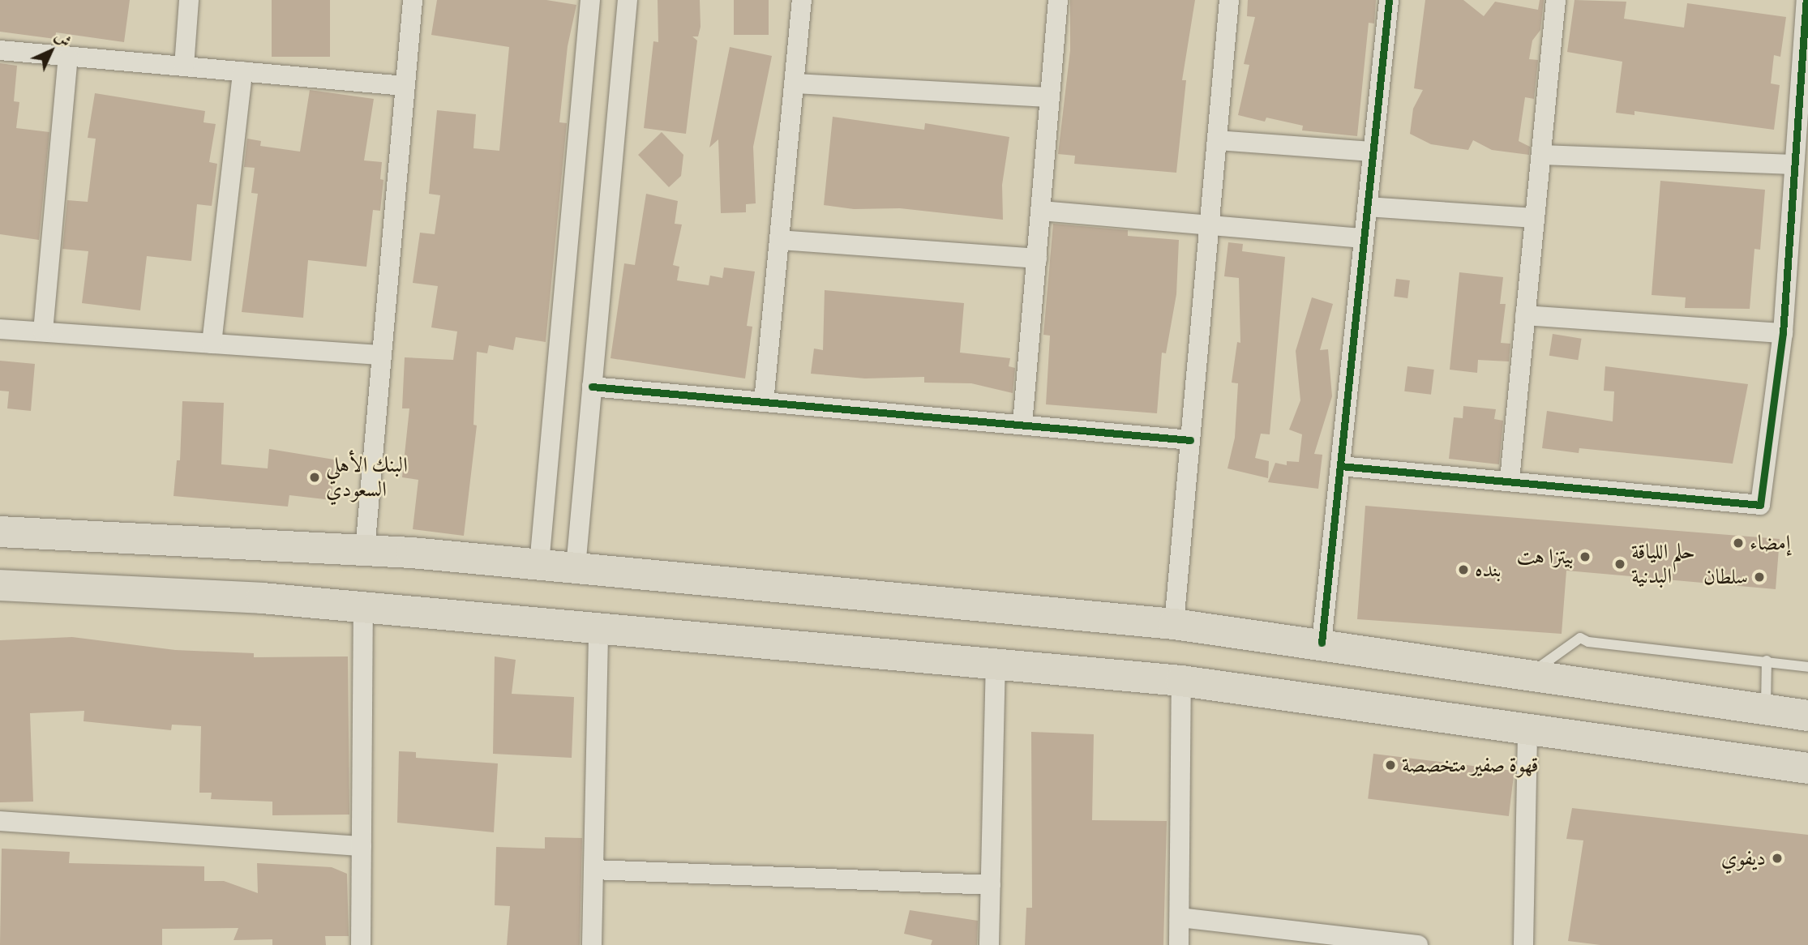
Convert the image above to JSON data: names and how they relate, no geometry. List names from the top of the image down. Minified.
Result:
{"places":["البنك الأهلي السعودي","إمضاء","بيتزا هت","حلم اللياقة البدنية","بنده","سلطان","قهوة صفير متخصصة","ديفوي"],"north":"top right"}
